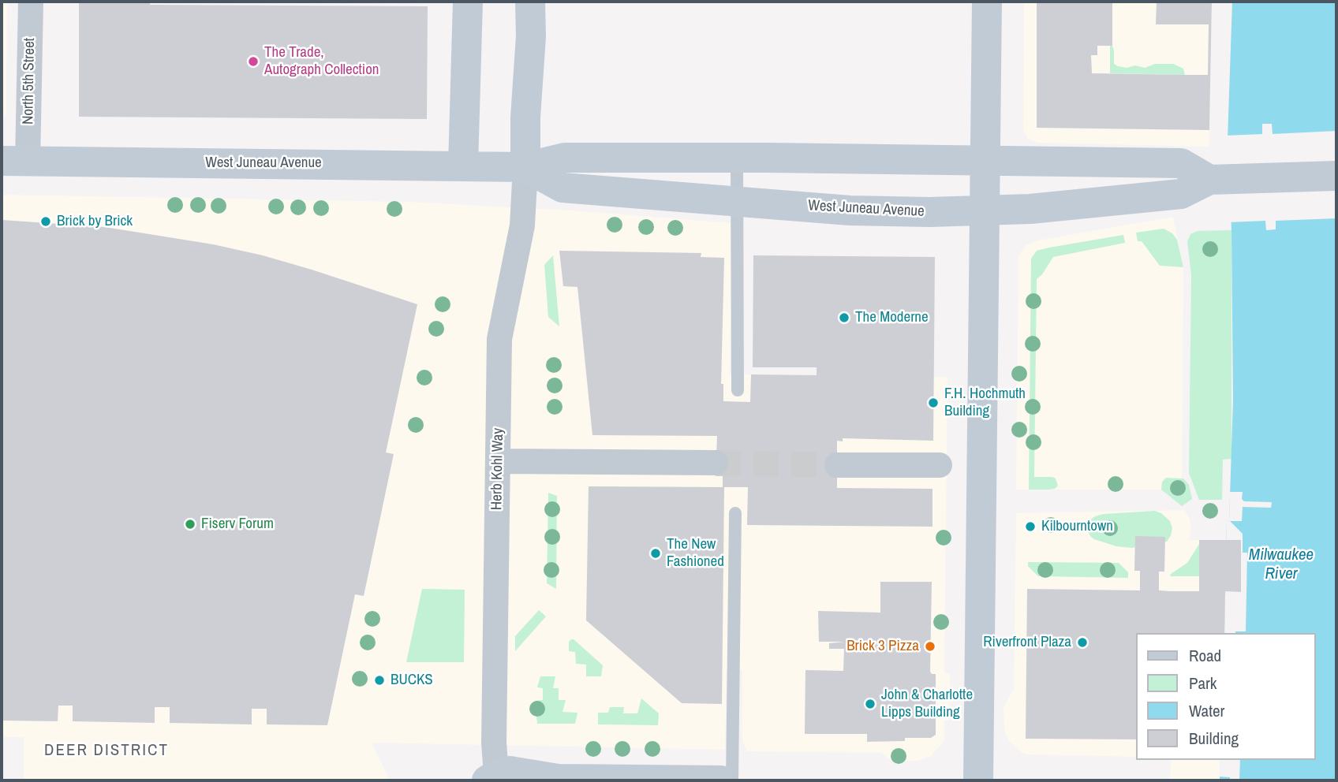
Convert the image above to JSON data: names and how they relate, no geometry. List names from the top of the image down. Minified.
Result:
{"streets":{"street":["North 5th Street","West Juneau Avenue","Herb Kohl Way"]},"crossings":[["North 5th Street","West Juneau Avenue"],["West Juneau Avenue","Herb Kohl Way"]],"districts":["DEER DISTRICT"],"water":["Milwaukee River"],"places":["The Trade, Autograph Collection","Brick by Brick","The Moderne","F.H. Hochmuth Building","Fiserv Forum","Kilbourntown","The New Fashioned","Riverfront Plaza","Brick 3 Pizza","BUCKS","John & Charlotte Lipps Building"],"legend":["Road","Park","Water","Building"]}
